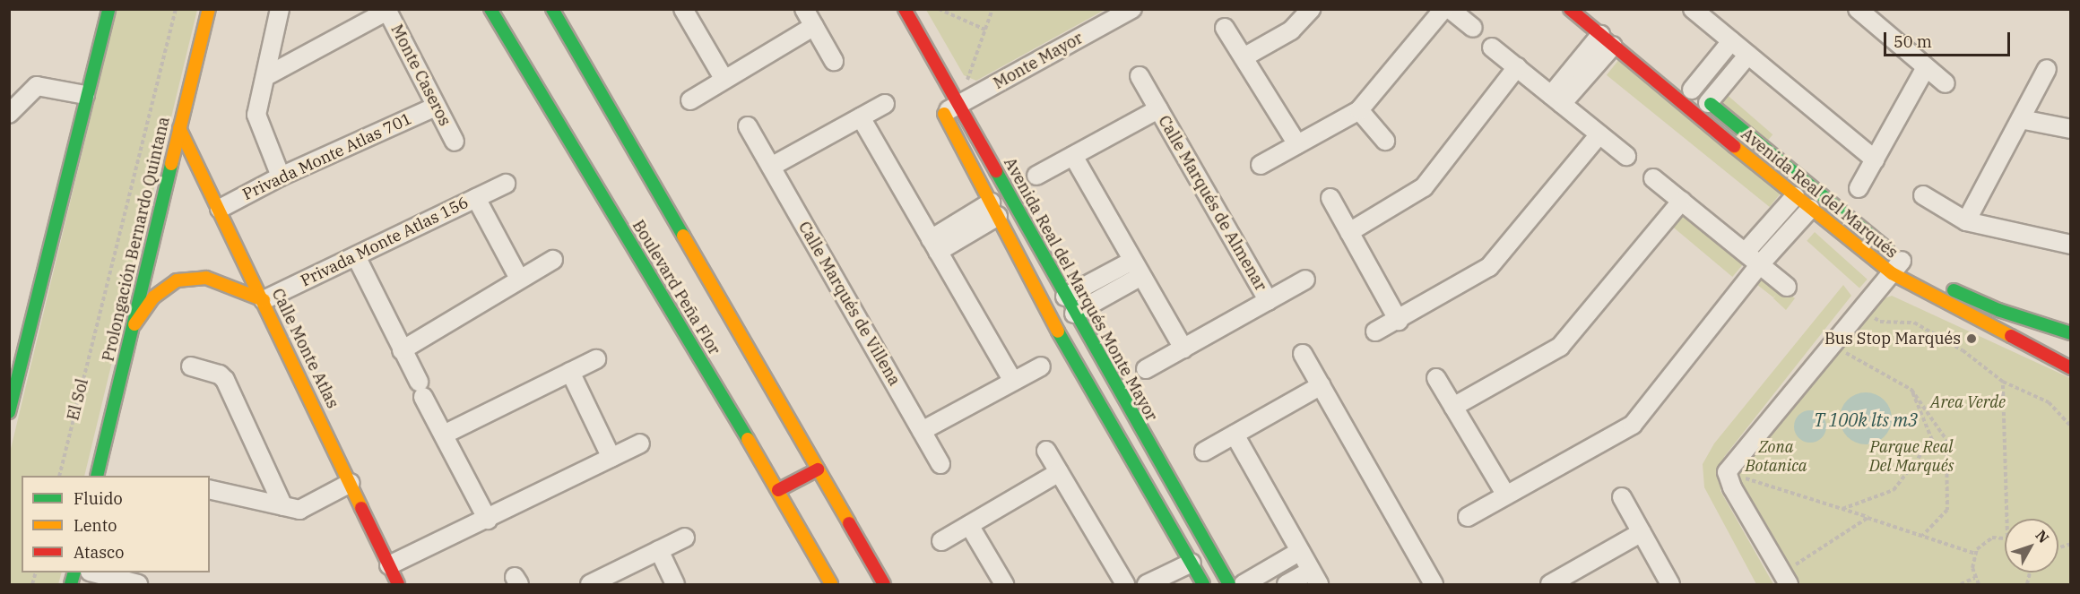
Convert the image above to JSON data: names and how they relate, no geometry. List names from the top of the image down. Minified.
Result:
{"streets":{"street":["Monte Mayor","Monte Caseros","Privada Monte Atlas 701","Avenida Real del Marqués","Calle Marqués de Almenar","Prolongación Bernardo Quintana","Privada Monte Atlas 156","Boulevard Peña Flor","Avenida Real del Marqués Monte Mayor","Calle Marqués de Villena","Calle Monte Atlas"],"path":["El Sol"]},"crossings":[["Monte Mayor","Avenida Real del Marqués Monte Mayor"],["Monte Caseros","Privada Monte Atlas 701"],["Privada Monte Atlas 701","Calle Monte Atlas"],["Prolongación Bernardo Quintana","Calle Monte Atlas"],["Privada Monte Atlas 156","Calle Monte Atlas"]],"water":["T 100k lts m3"],"parks":["Area Verde","Zona Botanica","Parque Real Del Marqués"],"places":["Bus Stop Marqués"],"legend":["Fluido","Lento","Atasco"],"scale_bar":"50 m","north":"top right"}
